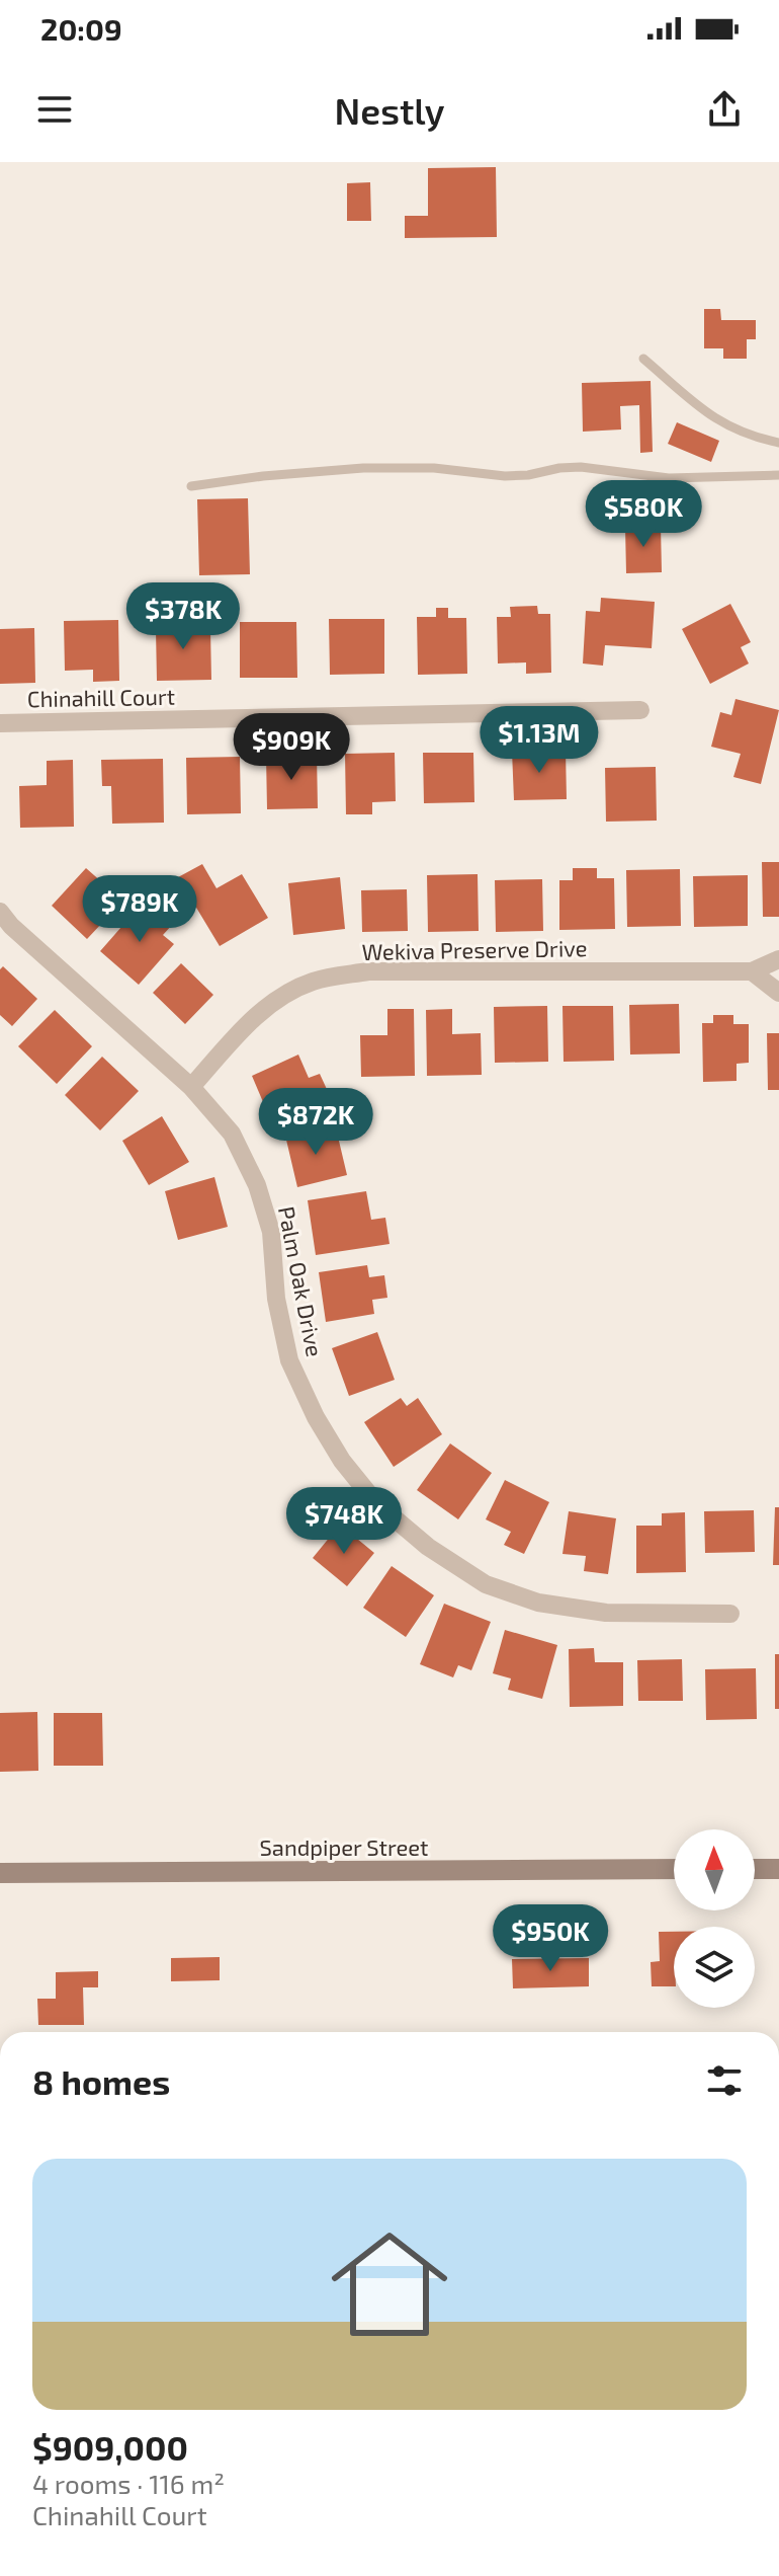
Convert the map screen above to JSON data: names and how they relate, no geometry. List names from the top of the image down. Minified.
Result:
{"streets":{"street":["Chinahill Court","Wekiva Preserve Drive","Palm Oak Drive","Sandpiper Street"]},"crossings":[["Wekiva Preserve Drive","Palm Oak Drive"]],"north":"top","page":{"status":"20:09","header":"Nestly","price":["$580K","$378K","$1.13M","$909K","$789K","$872K","$748K","$950K"],"heading":"8 homes","list":[{"name":"$909,000","note":"4 rooms · 116 m² · Chinahill Court"}]}}
